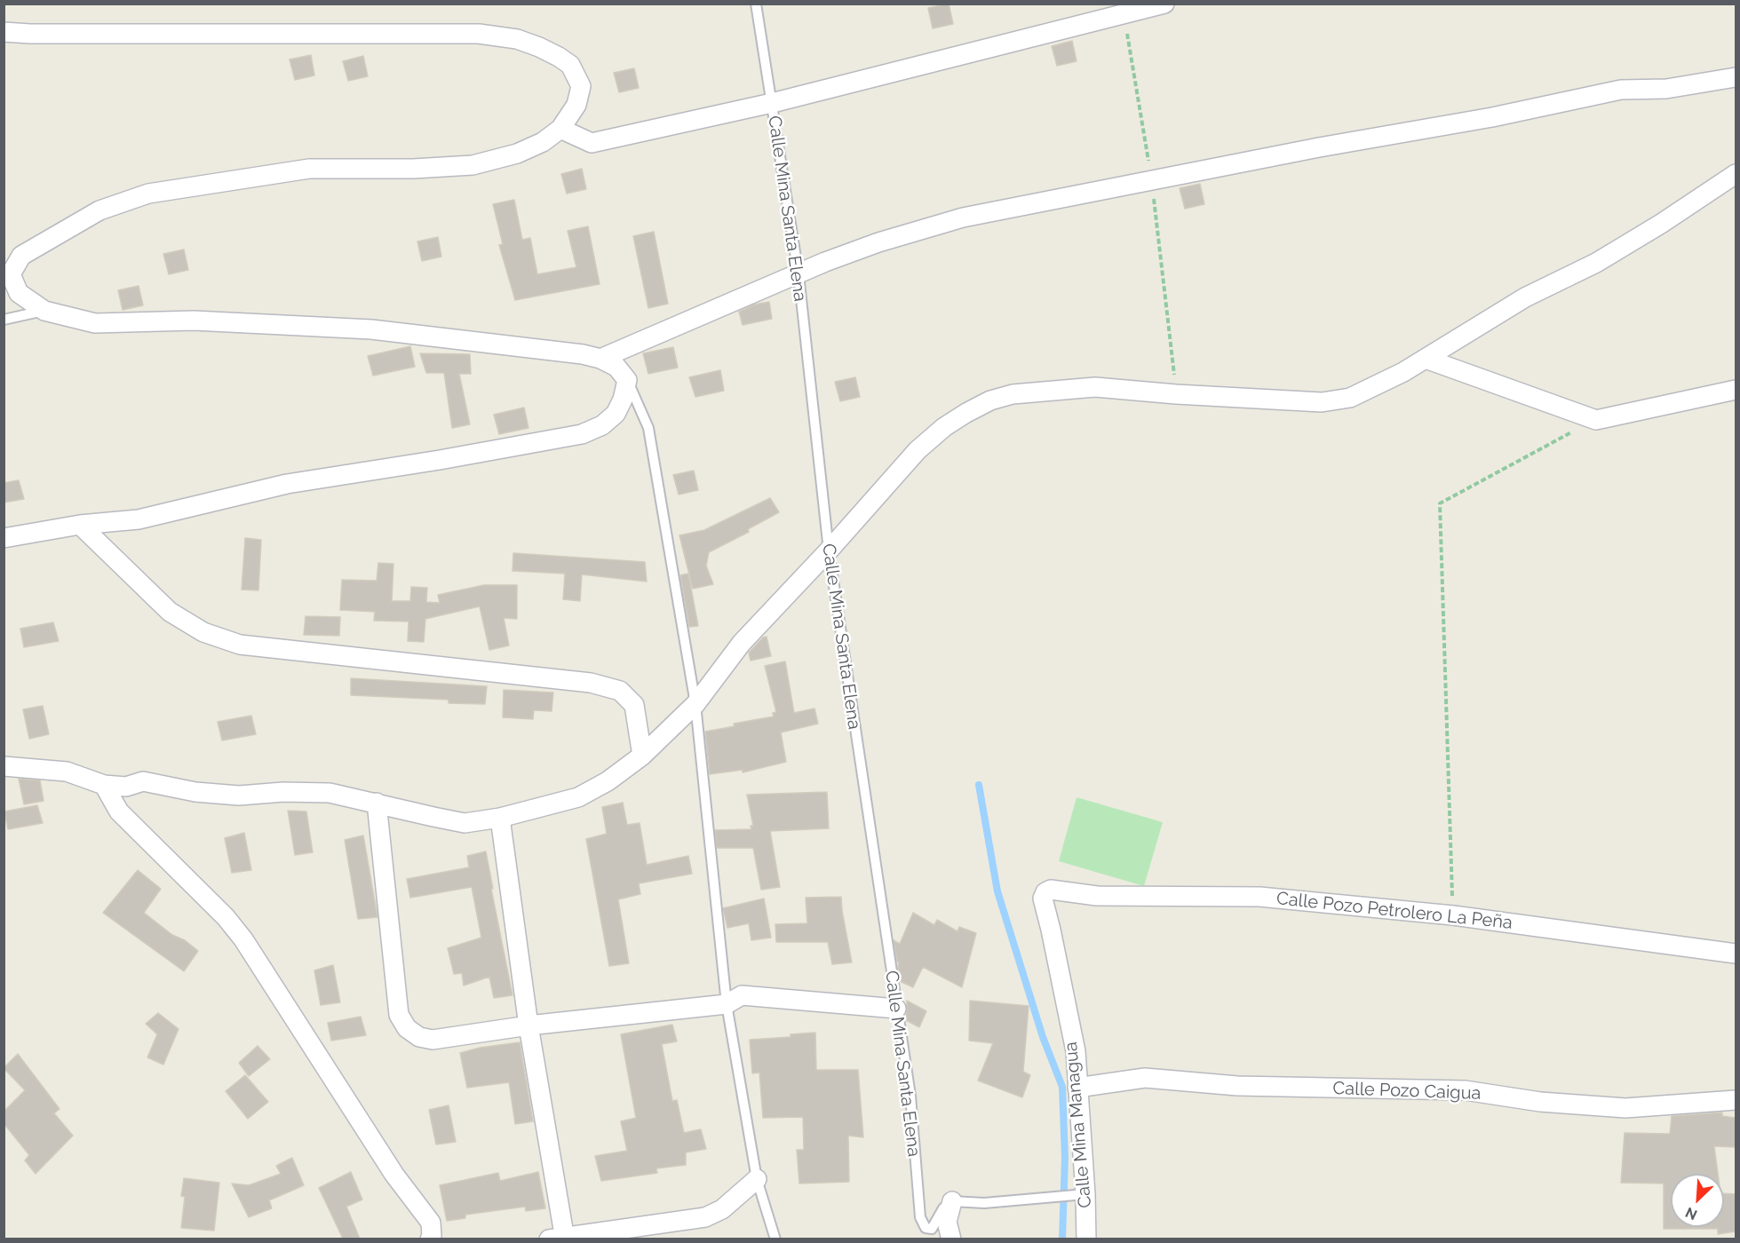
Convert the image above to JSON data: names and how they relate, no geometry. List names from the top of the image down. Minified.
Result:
{"streets":{"street":["Calle Pozo Petrolero La Peña","Calle Pozo Caigua","Calle Mina Managua"],"lane":["Calle Mina Santa Elena"]},"crossings":[["Calle Pozo Petrolero La Peña","Calle Mina Managua"],["Calle Pozo Caigua","Calle Mina Managua"]],"north":"bottom left"}
